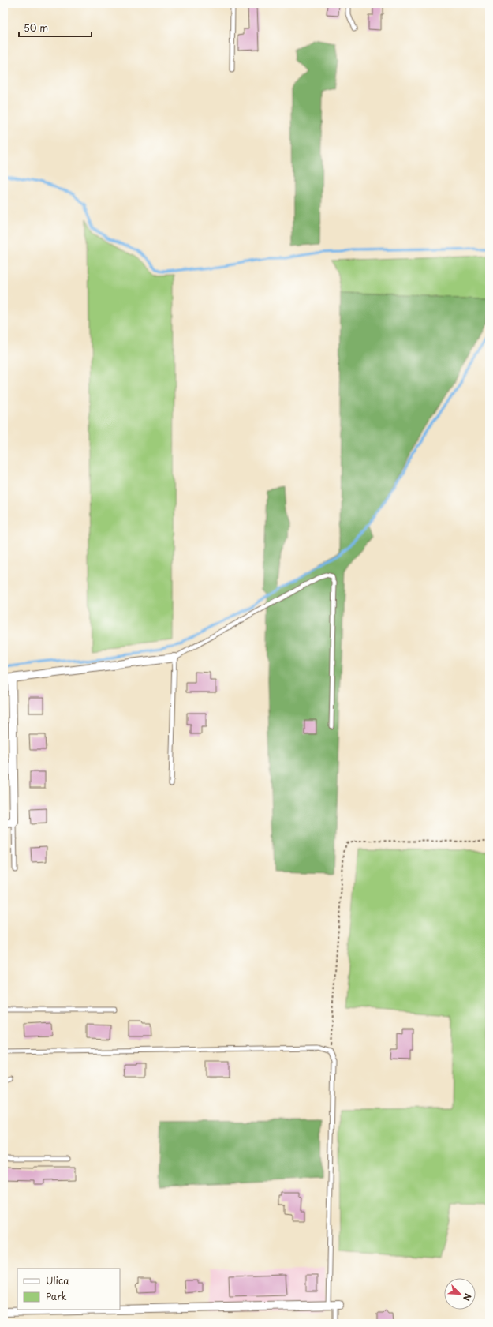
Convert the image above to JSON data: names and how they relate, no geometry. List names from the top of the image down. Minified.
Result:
{"legend":["Ulica","Park"],"scale_bar":"50 m","north":"bottom right"}
